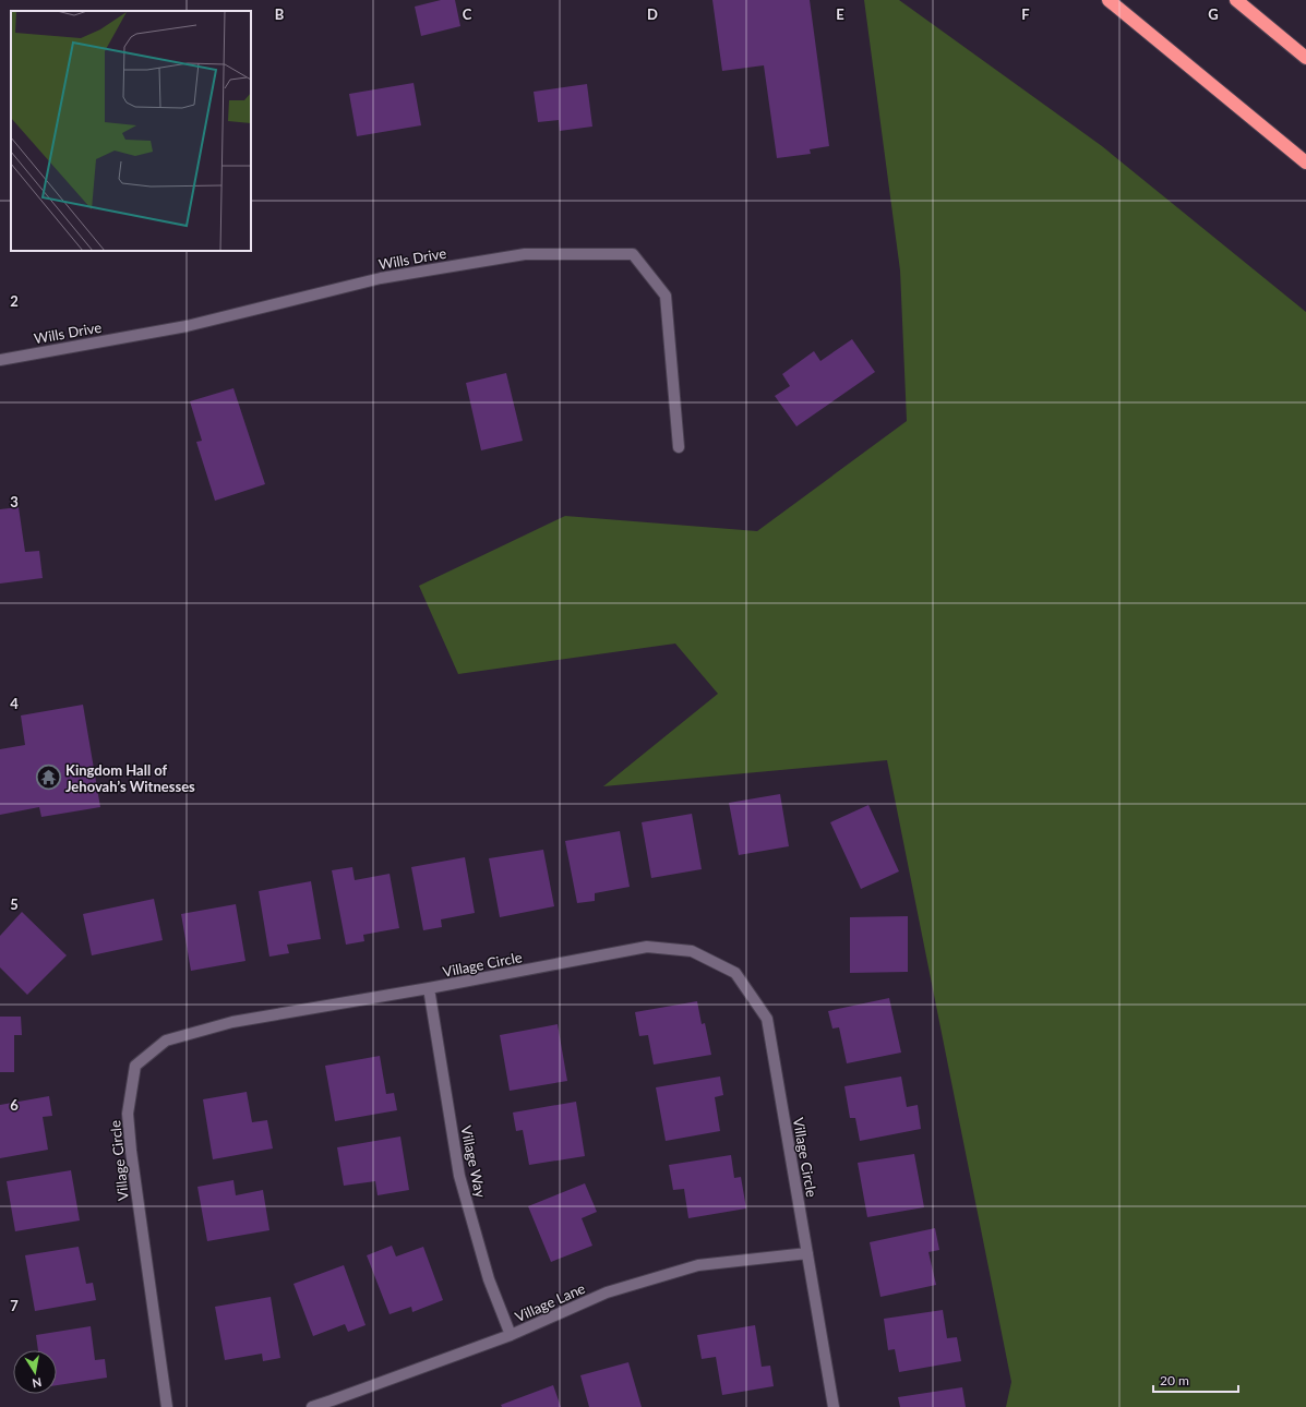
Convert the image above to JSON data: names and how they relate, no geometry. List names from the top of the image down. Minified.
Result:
{"streets":{"street":["Wills Drive","Village Circle","Village Way","Village Lane"]},"crossings":[["Village Circle","Village Way"],["Village Circle","Village Lane"],["Village Way","Village Lane"]],"places":{"temple":["Kingdom Hall of Jehovah’s Witnesses"]},"scale_bar":"20 m","north":"bottom","grid":{"columns":["B","C","D","E","F","G"],"rows":["2","3","4","5","6","7"]}}
